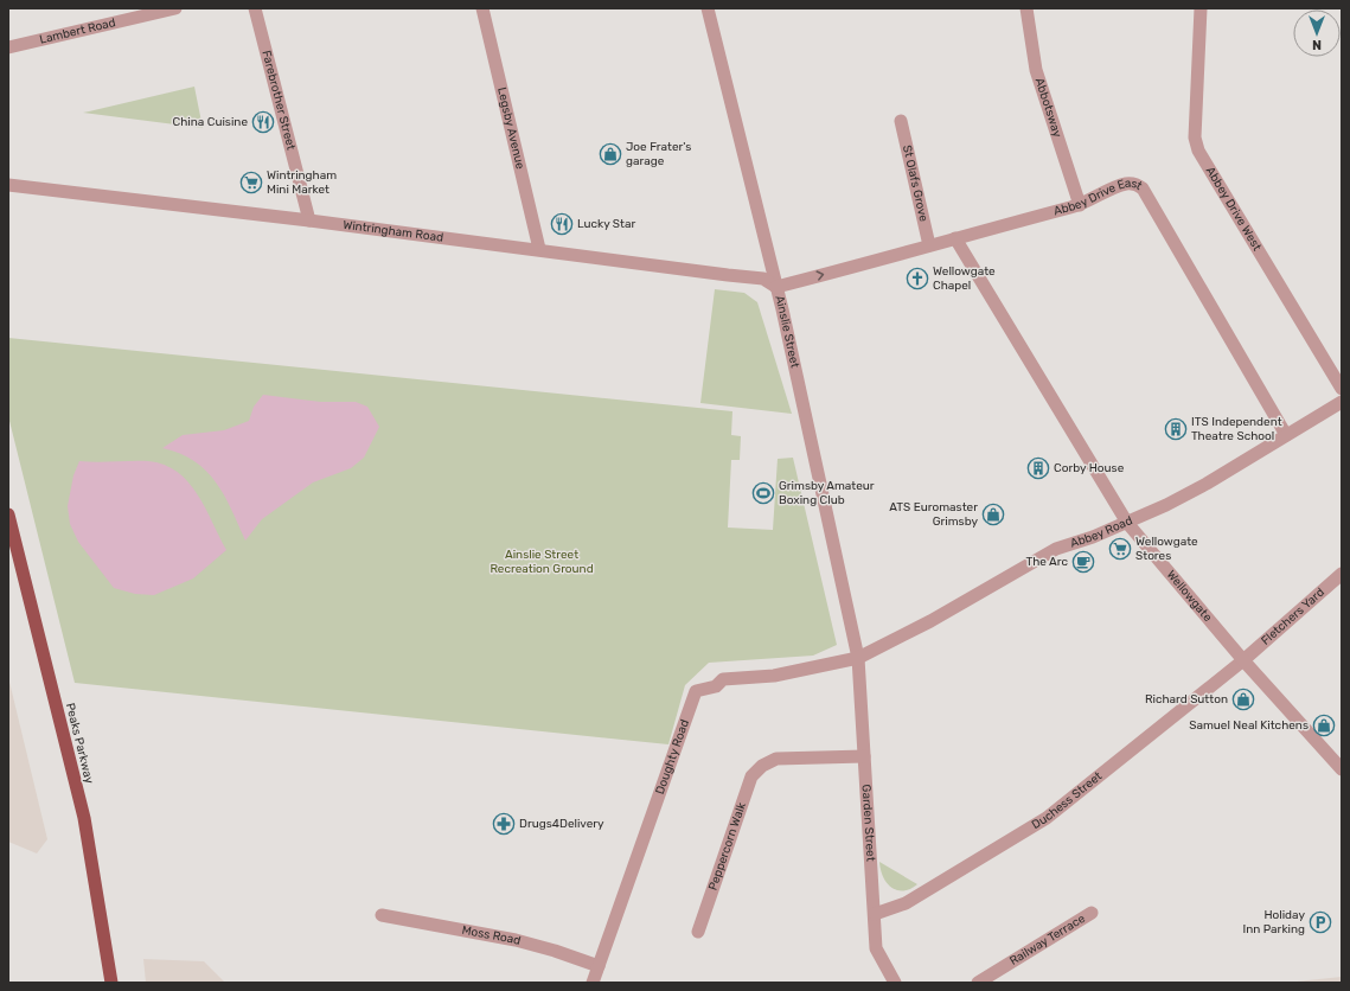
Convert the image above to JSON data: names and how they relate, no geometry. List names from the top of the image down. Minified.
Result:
{"streets":{"highway":["Peaks Parkway"],"street":["Lambert Road","Farebrother Street","Abbotsway","Legsby Avenue","St Olafs Grove","Abbey Drive East","Abbey Drive West","Wintringham Road","Ainslie Street","Abbey Road","Wellowgate","Fletchers Yard","Doughty Road","Duchess Street","Garden Street","Peppercorn Walk","Moss Road","Railway Terrace"]},"crossings":[["Farebrother Street","Wintringham Road"],["Abbotsway","Abbey Drive East"],["Legsby Avenue","Wintringham Road"],["St Olafs Grove","Abbey Drive East"],["Abbey Drive East","Wintringham Road"],["Abbey Drive East","Ainslie Street"],["Abbey Drive East","Abbey Road"],["Abbey Drive East","Wellowgate"],["Wintringham Road","Ainslie Street"],["Ainslie Street","Abbey Road"],["Ainslie Street","Doughty Road"],["Ainslie Street","Garden Street"],["Abbey Road","Wellowgate"],["Abbey Road","Doughty Road"],["Abbey Road","Garden Street"],["Wellowgate","Fletchers Yard"],["Wellowgate","Duchess Street"],["Fletchers Yard","Duchess Street"],["Doughty Road","Garden Street"],["Doughty Road","Moss Road"],["Duchess Street","Garden Street"],["Garden Street","Peppercorn Walk"]],"parks":["Ainslie Street Recreation Ground"],"places":{"restaurant":["China Cuisine","Lucky Star"],"shop":["Joe Frater's garage","ATS Euromaster Grimsby","Richard Sutton","Samuel Neal Kitchens"],"supermarket":["Wintringham Mini Market","Wellowgate Stores"],"church":["Wellowgate Chapel"],"building":["ITS Independent Theatre School","Corby House"],"sports":["Grimsby Amateur Boxing Club"],"cafe":["The Arc"],"pharmacy":["Drugs4Delivery"],"parking":["Holiday Inn Parking"]},"north":"bottom"}
